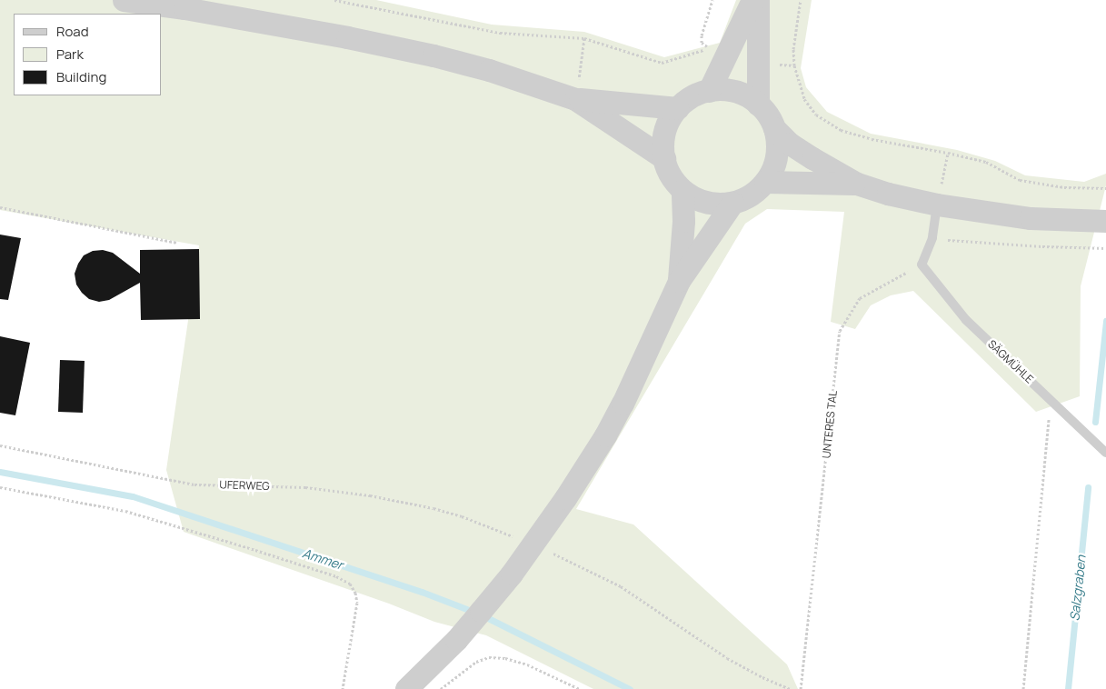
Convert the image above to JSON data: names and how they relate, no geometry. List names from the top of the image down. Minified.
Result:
{"streets":{"lane":["SÄGMÜHLE"],"path":["UNTERES TAL","UFERWEG"]},"crossings":[["SÄGMÜHLE","UNTERES TAL"]],"water":["Ammer","Salzgraben"],"legend":["Road","Park","Building"]}
